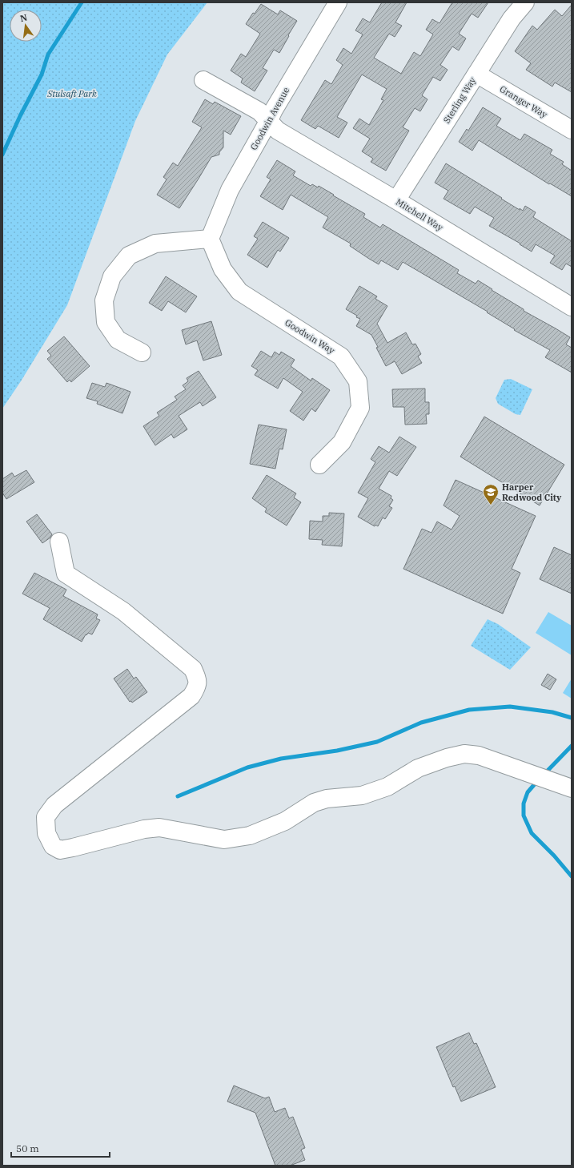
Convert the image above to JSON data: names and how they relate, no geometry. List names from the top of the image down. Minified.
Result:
{"streets":{"street":["Sterling Way","Granger Way","Goodwin Avenue","Mitchell Way","Goodwin Way"]},"crossings":[["Sterling Way","Granger Way"],["Sterling Way","Mitchell Way"],["Goodwin Avenue","Mitchell Way"],["Goodwin Avenue","Goodwin Way"]],"parks":["Stulsaft Park"],"places":{"school or university":["Harper Redwood City"]},"scale_bar":"50 m","north":"top"}
